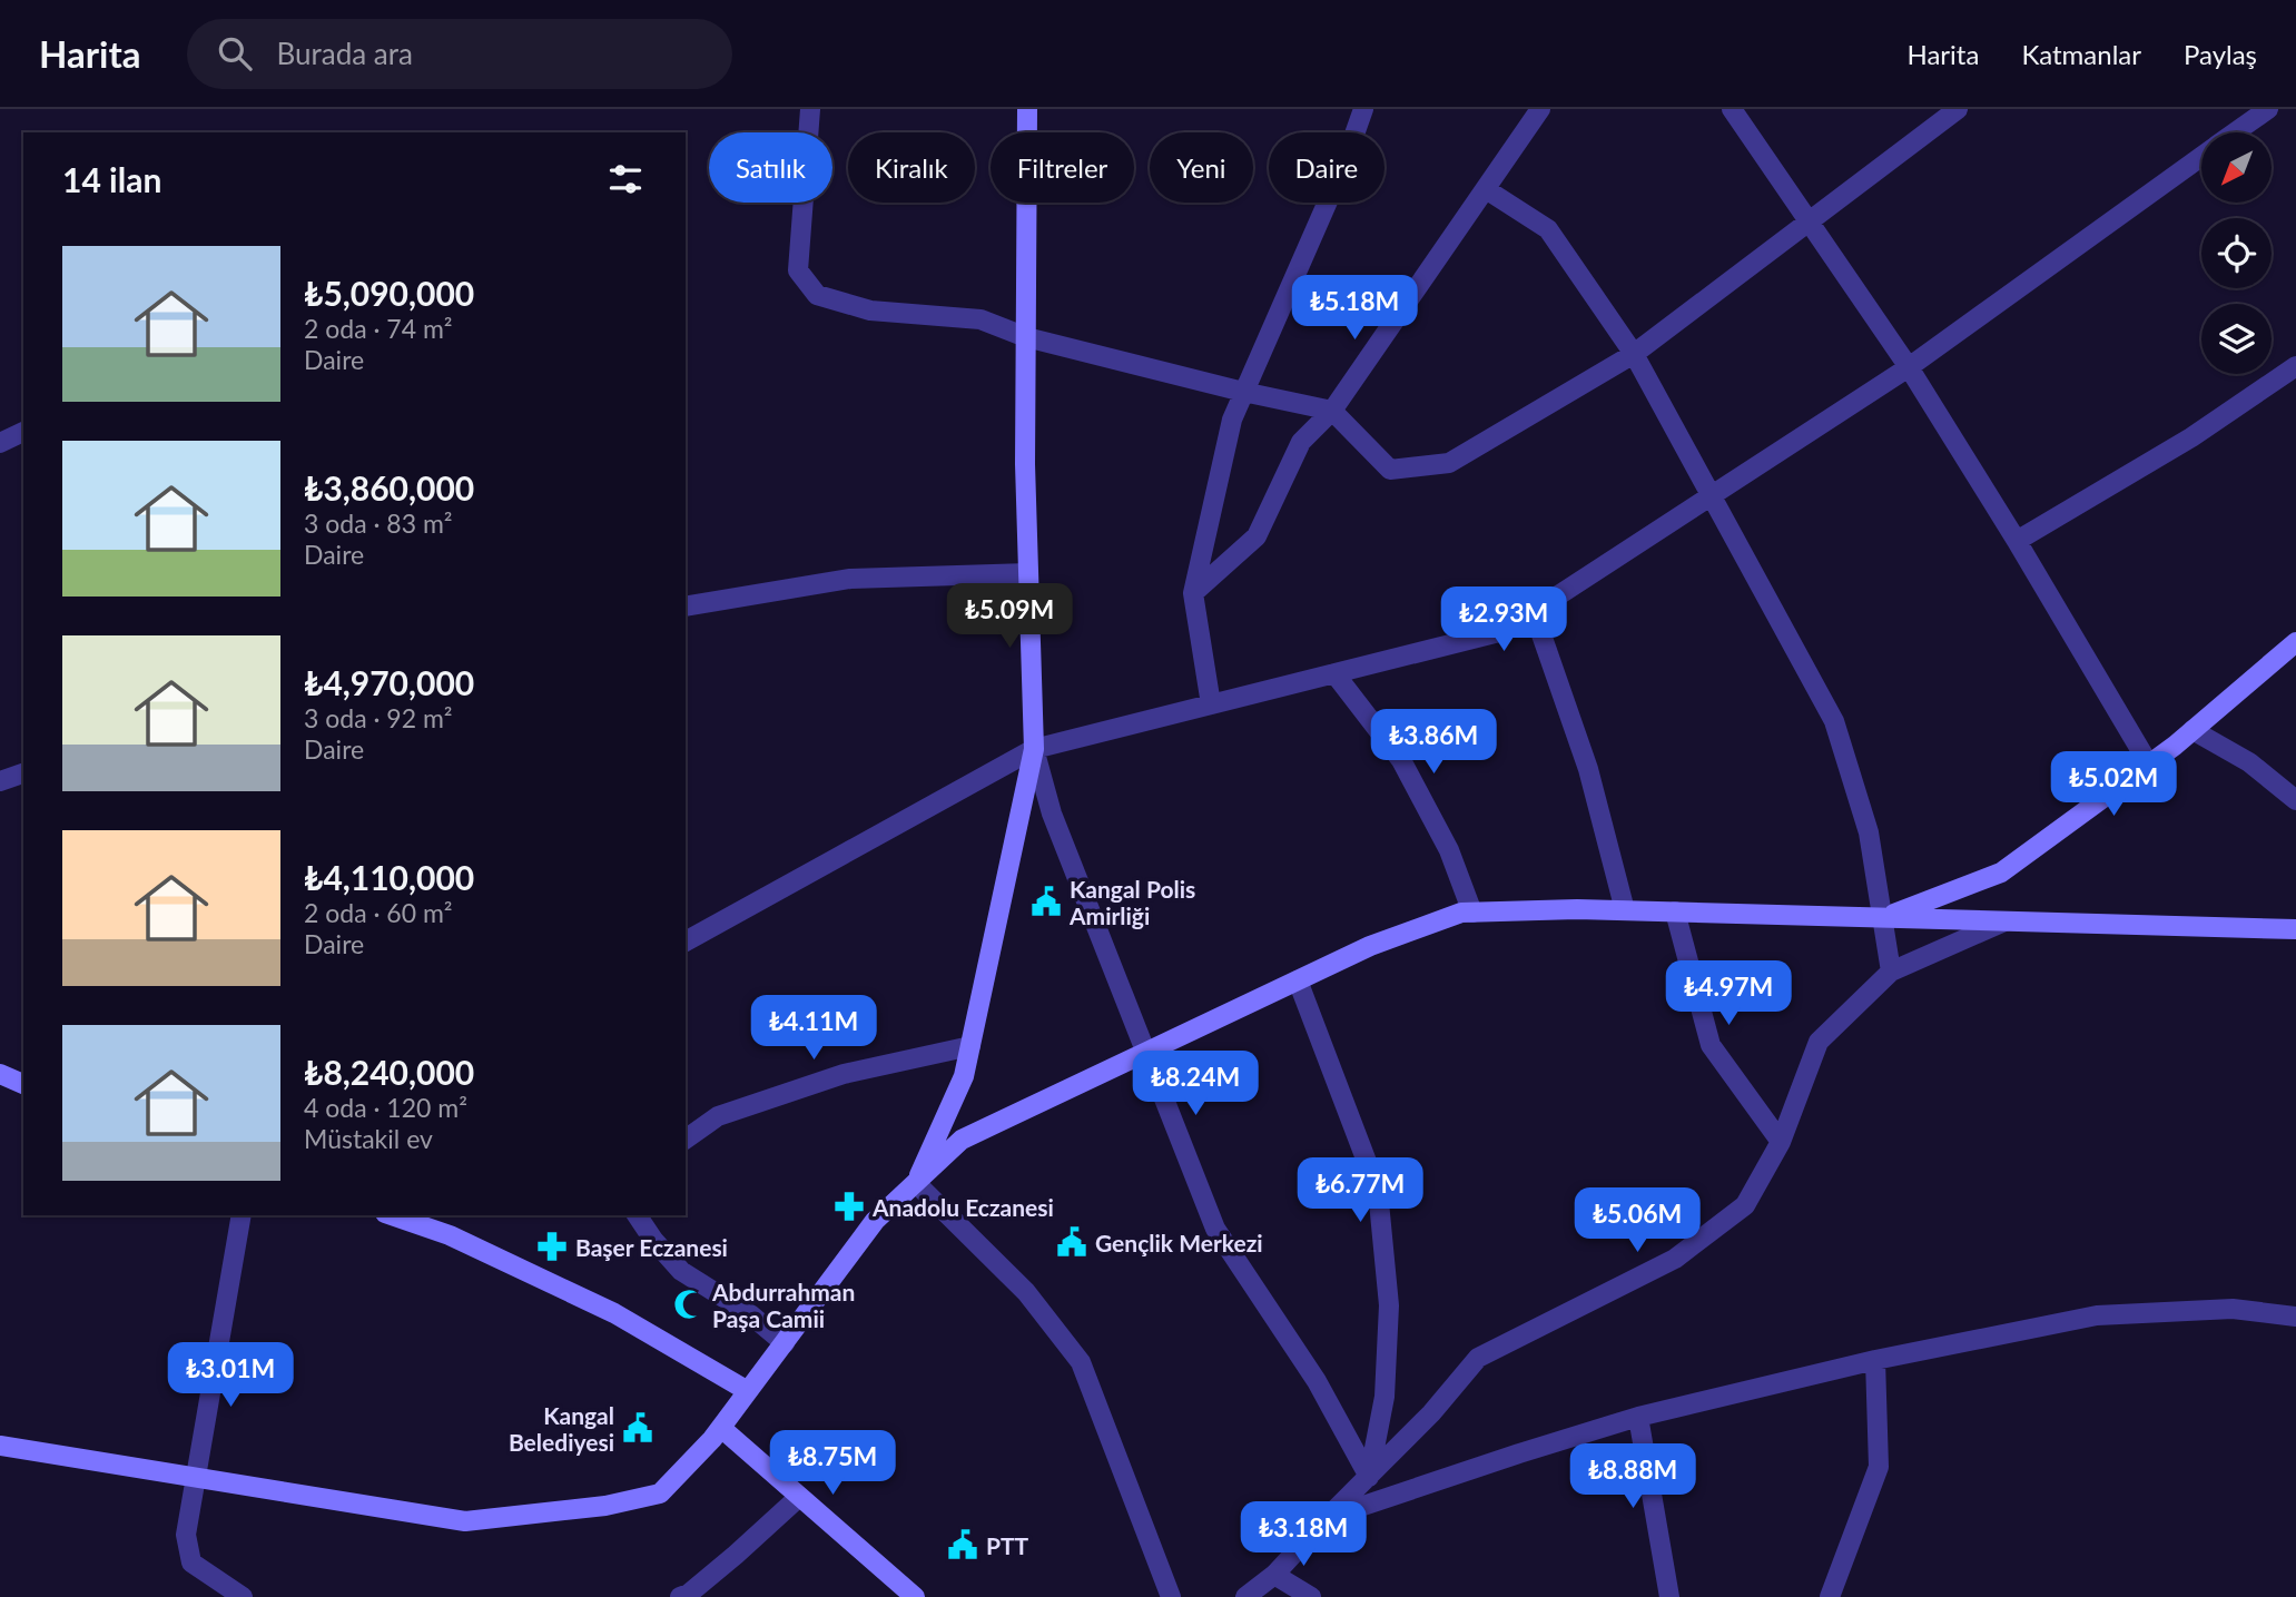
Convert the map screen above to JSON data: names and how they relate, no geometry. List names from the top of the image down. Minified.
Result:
{"places":{"public building":["Kangal Polis Amirliği","Gençlik Merkezi","Kangal Belediyesi","PTT"],"pharmacy":["Anadolu Eczanesi","Başer Eczanesi"],"mosque":["Abdurrahman Paşa Camii"]},"north":"bottom left","page":{"header":"Harita","search":"Burada ara","nav":["Harita","Katmanlar","Paylaş"],"chip":["Satılık","Kiralık","Filtreler","Yeni","Daire"],"heading":"14 ilan","list":[{"name":"₺5,090,000","note":"2 oda · 74 m² · Daire"},{"name":"₺3,860,000","note":"3 oda · 83 m² · Daire"},{"name":"₺4,970,000","note":"3 oda · 92 m² · Daire"},{"name":"₺4,110,000","note":"2 oda · 60 m² · Daire"},{"name":"₺8,240,000","note":"4 oda · 120 m² · Müstakil ev"}],"price":["₺5.18M","₺5.09M","₺2.93M","₺3.86M","₺5.02M","₺4.97M","₺4.11M","₺8.24M","₺6.77M","₺5.06M","₺3.01M","₺8.75M","₺8.88M","₺3.18M"]}}
